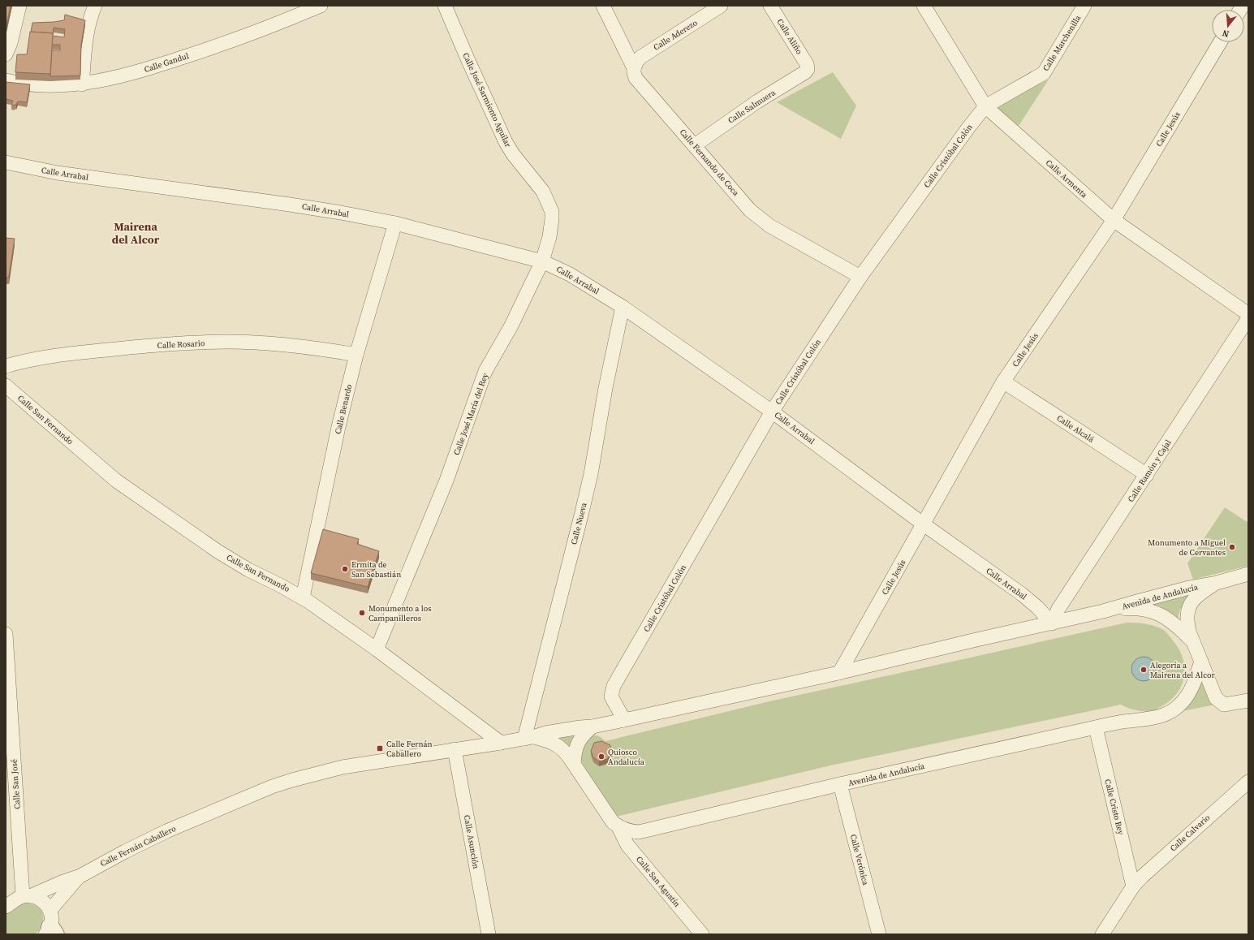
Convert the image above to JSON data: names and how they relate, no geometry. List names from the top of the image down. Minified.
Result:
{"streets":{"street":["Calle Aderezo","Calle Aliño","Calle Marchenilla","Calle Gandul","Calle José Sarmiento Aguilar","Calle Salmuera","Calle Jesús","Calle Cristóbal Colón","Calle Fernando de Coca","Calle Arrabal","Calle Armenta","Calle Rosario","Calle Benardo","Calle José María del Rey","Calle San Fernando","Calle Alcalá","Calle Ramón y Cajal","Calle Nueva","Avenida de Andalucía","Calle San José","Calle Cristo Rey","Calle Calvario","Calle Asunción","Calle Fernán Caballero","Calle Verónica","Calle San Agustín"]},"crossings":[["Calle Aderezo","Calle Fernando de Coca"],["Calle Aliño","Calle Salmuera"],["Calle Marchenilla","Calle Cristóbal Colón"],["Calle Marchenilla","Calle Armenta"],["Calle José Sarmiento Aguilar","Calle Arrabal"],["Calle José Sarmiento Aguilar","Calle José María del Rey"],["Calle Salmuera","Calle Fernando de Coca"],["Calle Jesús","Calle Arrabal"],["Calle Jesús","Calle Armenta"],["Calle Jesús","Calle Alcalá"],["Calle Jesús","Avenida de Andalucía"],["Calle Cristóbal Colón","Calle Fernando de Coca"],["Calle Cristóbal Colón","Calle Arrabal"],["Calle Cristóbal Colón","Calle Armenta"],["Calle Cristóbal Colón","Avenida de Andalucía"],["Calle Arrabal","Calle Benardo"],["Calle Arrabal","Calle José María del Rey"],["Calle Arrabal","Calle Ramón y Cajal"],["Calle Arrabal","Calle Nueva"],["Calle Arrabal","Avenida de Andalucía"],["Calle Rosario","Calle Benardo"],["Calle Benardo","Calle San Fernando"],["Calle José María del Rey","Calle San Fernando"],["Calle San Fernando","Calle Fernán Caballero"],["Calle Alcalá","Calle Ramón y Cajal"],["Calle Ramón y Cajal","Avenida de Andalucía"],["Calle Nueva","Avenida de Andalucía"],["Calle Nueva","Calle Fernán Caballero"],["Avenida de Andalucía","Calle Cristo Rey"],["Avenida de Andalucía","Calle Fernán Caballero"],["Avenida de Andalucía","Calle Verónica"],["Avenida de Andalucía","Calle San Agustín"],["Calle San José","Calle Fernán Caballero"],["Calle Cristo Rey","Calle Calvario"],["Calle Asunción","Calle Fernán Caballero"]],"districts":["Mairena del Alcor"],"places":{"other":["Monumento a Miguel de Cervantes","Ermita de San Sebastián","Monumento a los Campanilleros","Alegoría a Mairena del Alcor","Quiosco Andalucía"],"transit":["Calle Fernán Caballero"]},"north":"bottom"}
